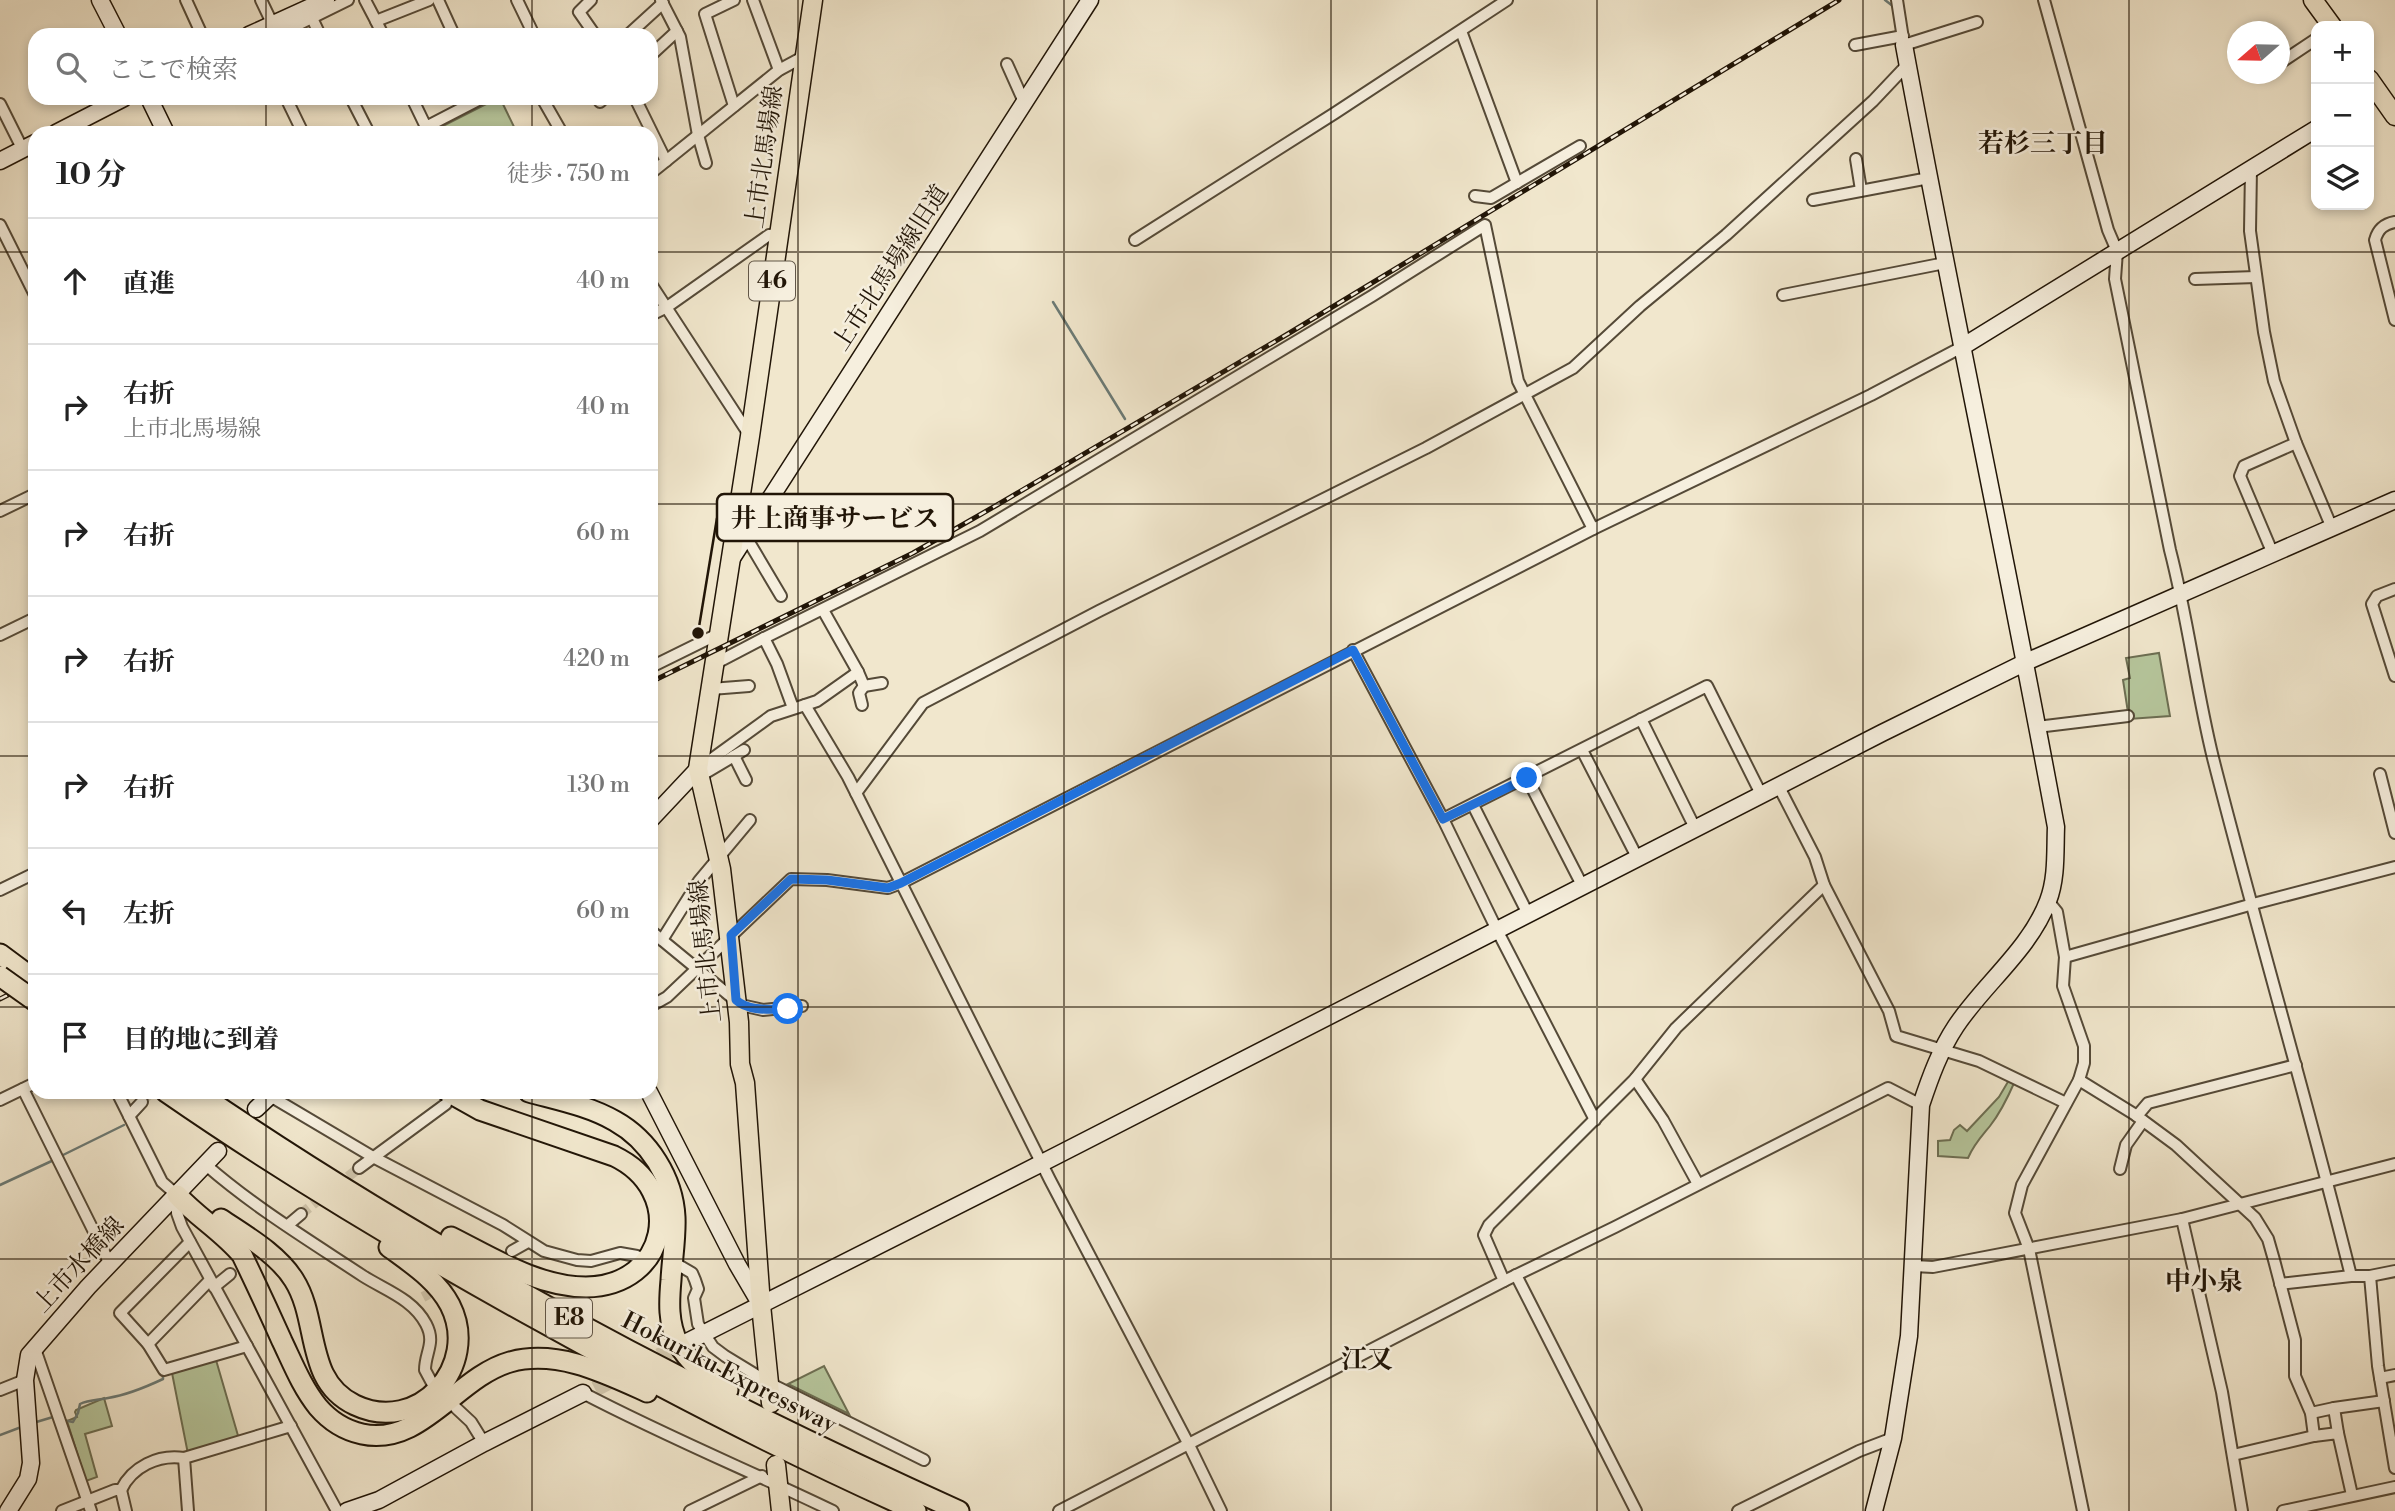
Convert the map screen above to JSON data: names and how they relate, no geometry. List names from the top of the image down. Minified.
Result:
{"streets":{"highway":["E8","Hokuriku Expressway"],"main road":["上市北馬場線","46"],"street":["上市北馬場線旧道","上市水橋線"]},"crossings":[["上市北馬場線","上市北馬場線旧道"]],"districts":["若杉三丁目","中小泉","江又"],"places":["井上商事サービス"],"north":"left","page":{"map_buttons":["+","−"],"search":"ここで検索","heading":["10 分","徒歩 · 750 m"],"list":[["直進","40 m"],["右折","上市北馬場線","40 m"],["右折","60 m"],["右折","420 m"],["右折","130 m"],["左折","60 m"],"目的地に到着"]}}
